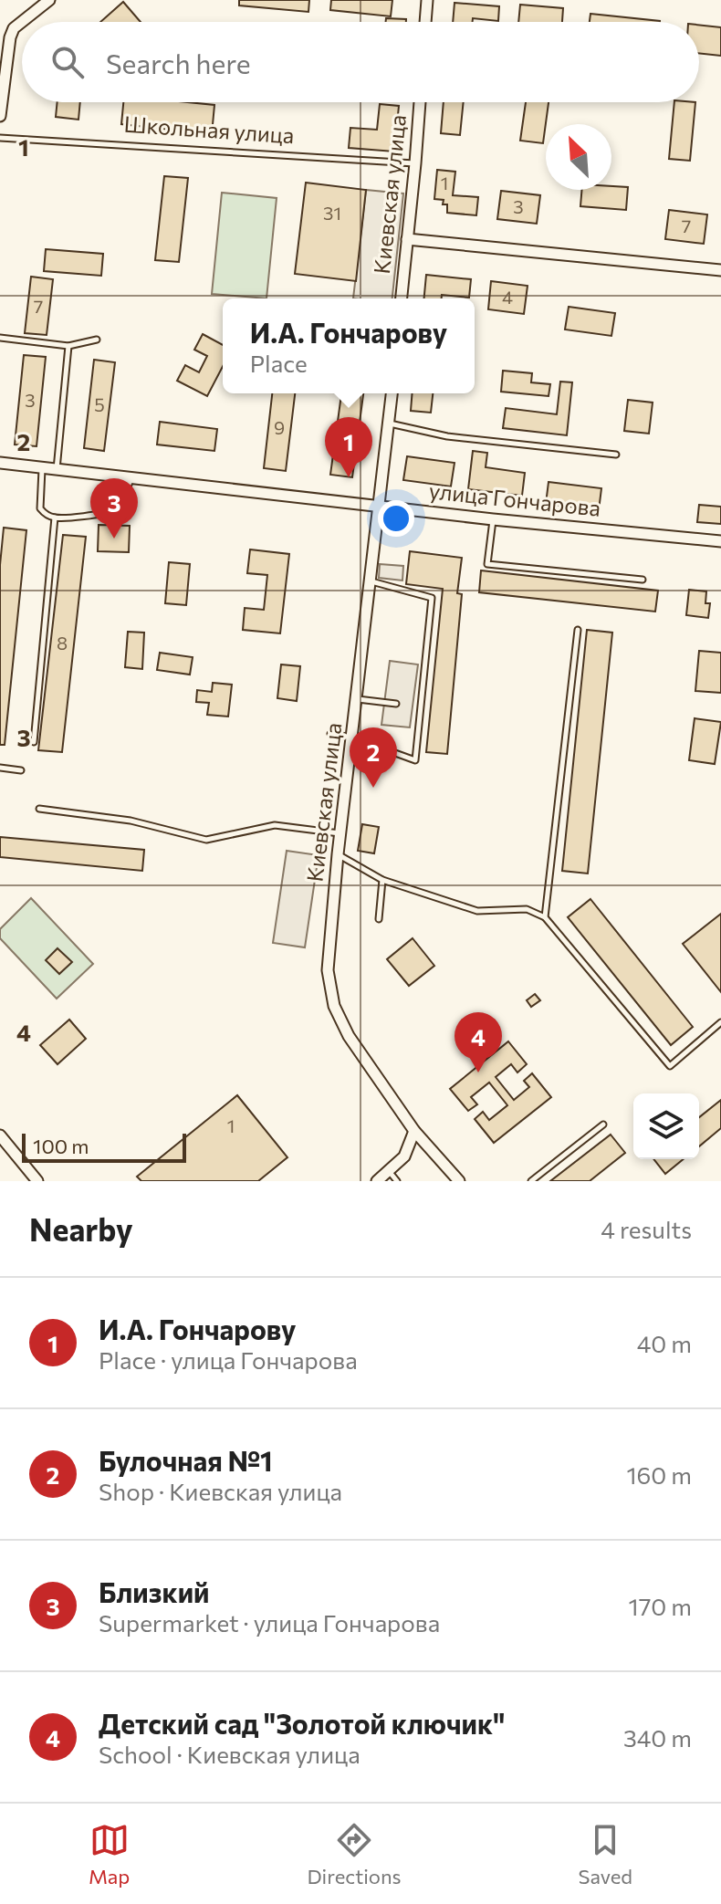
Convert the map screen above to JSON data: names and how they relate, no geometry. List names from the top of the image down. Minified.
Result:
{"streets":{"street":["Киевская улица","улица Гончарова"],"lane":["Школьная улица"]},"crossings":[["Школьная улица","Киевская улица"],["Киевская улица","улица Гончарова"]],"house_numbers":["1","3","31","7","4","7","3","5","9","8","1"],"scale_bar":"100 m","north":"top left","page":{"search":"Search here","popup":["И.А. Гончарову","Place"],"pins":["1","3","2","4"],"scale":"100 m","heading":["Nearby","4 results"],"list":[{"mark":"1","name":"И.А. Гончарову","note":"Place · улица Гончарова","value":"40 m"},{"mark":"2","name":"Булочная №1","note":"Shop · Киевская улица","value":"160 m"},{"mark":"3","name":"Близкий","note":"Supermarket · улица Гончарова","value":"170 m"},{"mark":"4","name":"Детский сад \"Золотой ключик\"","note":"School · Киевская улица","value":"340 m"}],"nav":["Map","Directions","Saved"]},"grid":{"rows":["1","2","3","4"]}}
